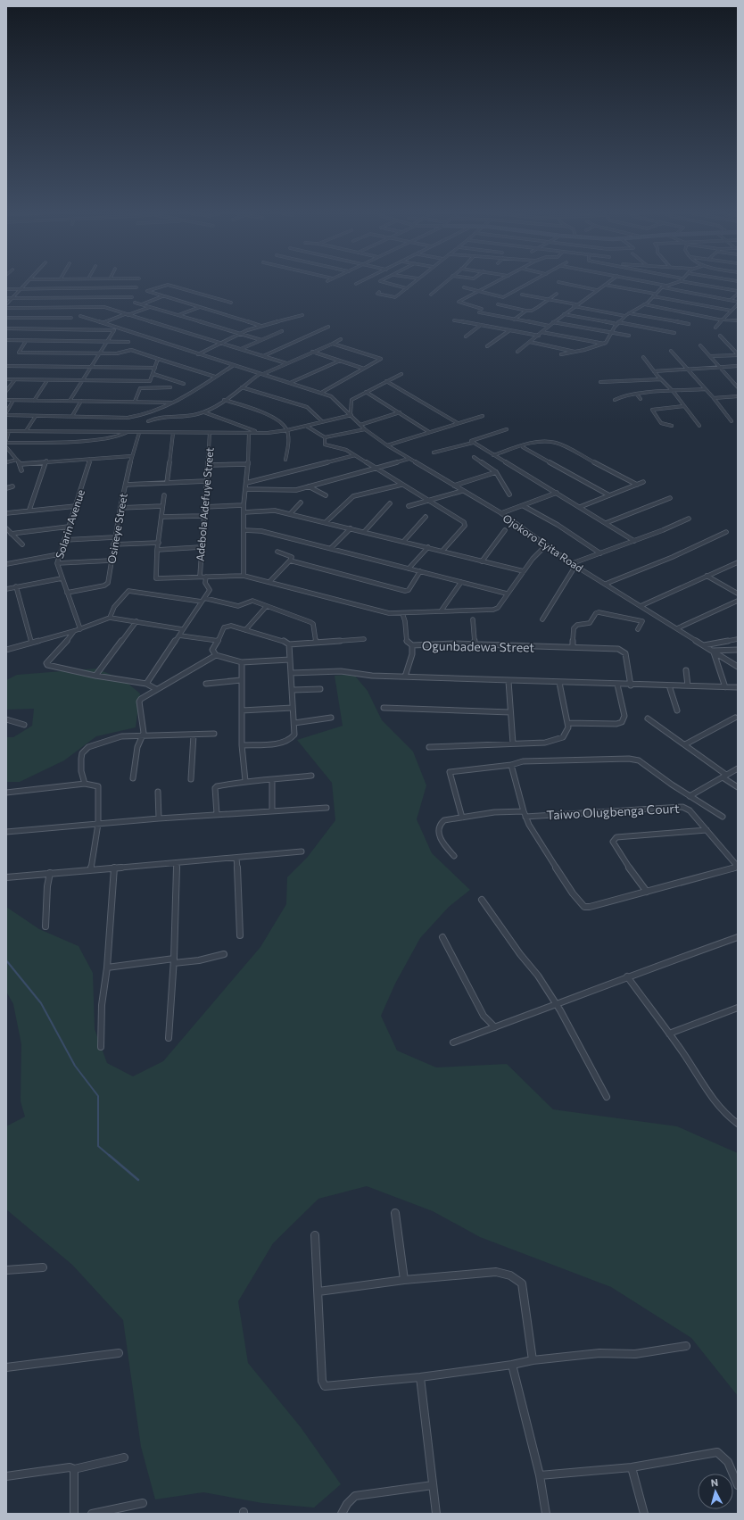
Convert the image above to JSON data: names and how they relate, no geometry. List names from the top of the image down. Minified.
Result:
{"streets":{"street":["Adebola Adefuye Street","Solarin Avenue","Osineye Street","Ojokoro Eyita Road","Ogunbadewa Street","Taiwo Olugbenga Court"]},"crossings":[["Solarin Avenue","Osineye Street"]],"north":"top"}
